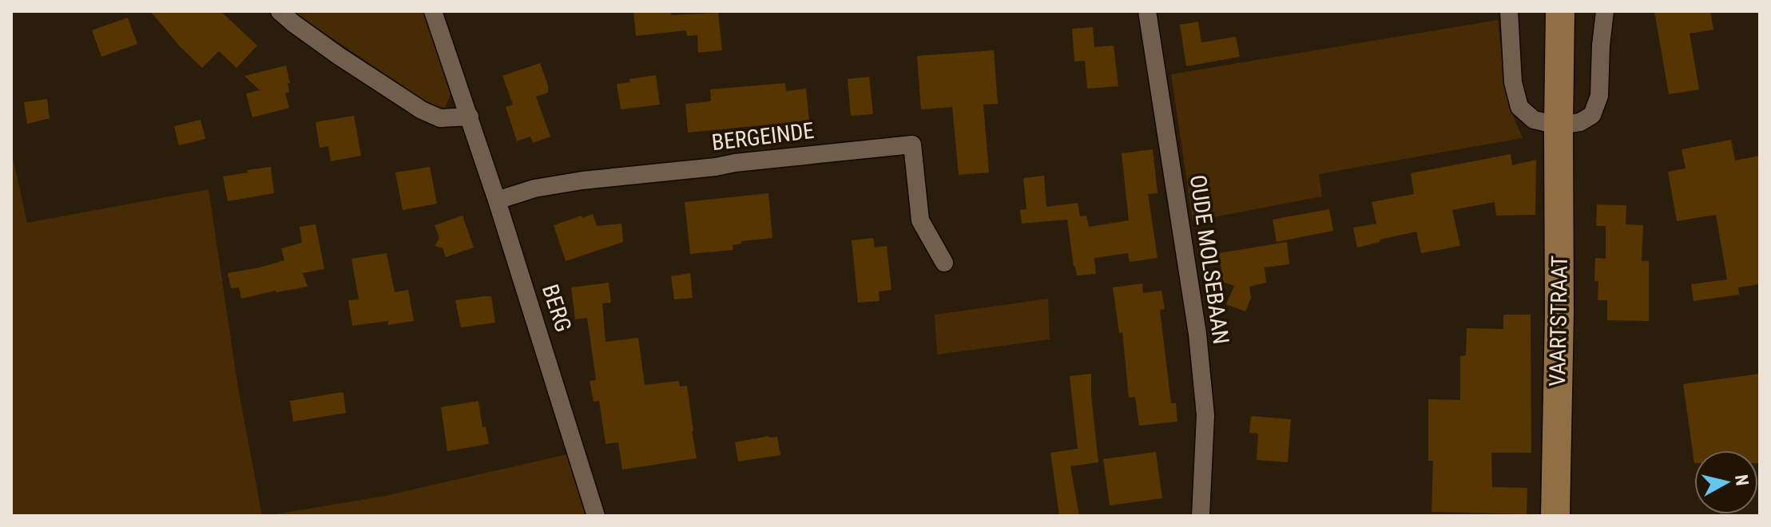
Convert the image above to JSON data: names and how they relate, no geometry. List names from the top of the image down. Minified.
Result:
{"streets":{"main road":["VAARTSTRAAT"],"street":["BERGEINDE","OUDE MOLSEBAAN","BERG"]},"crossings":[["BERGEINDE","BERG"]],"north":"right"}
